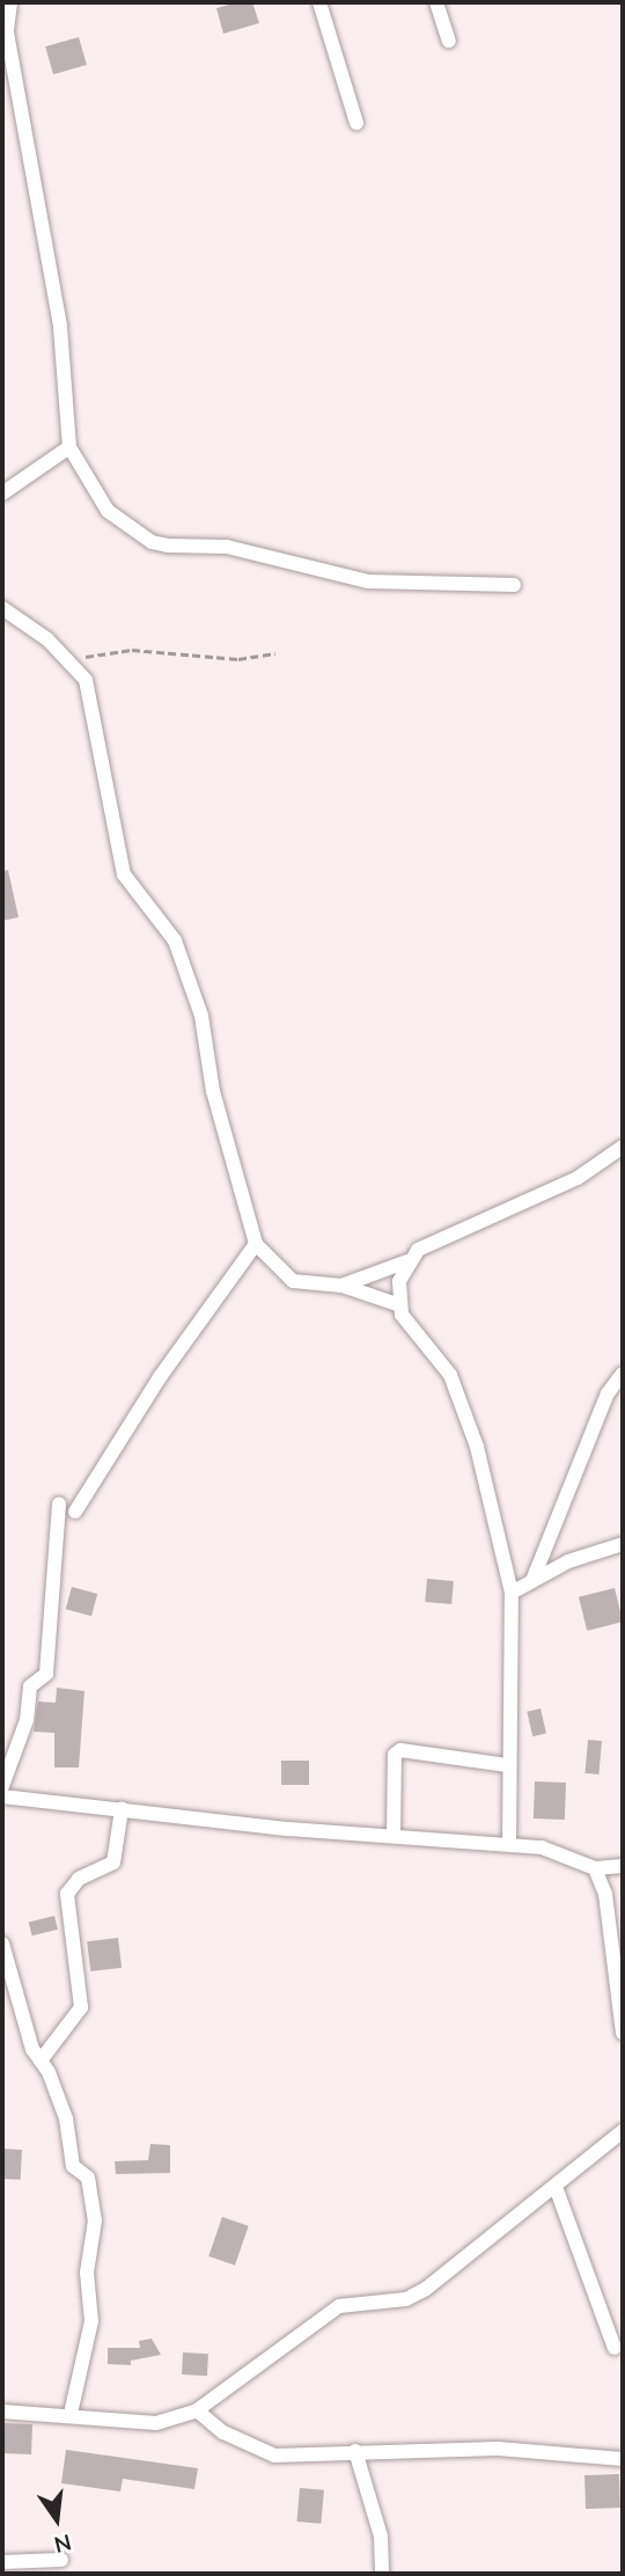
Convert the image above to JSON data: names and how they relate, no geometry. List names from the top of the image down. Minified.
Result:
{"north":"bottom"}
